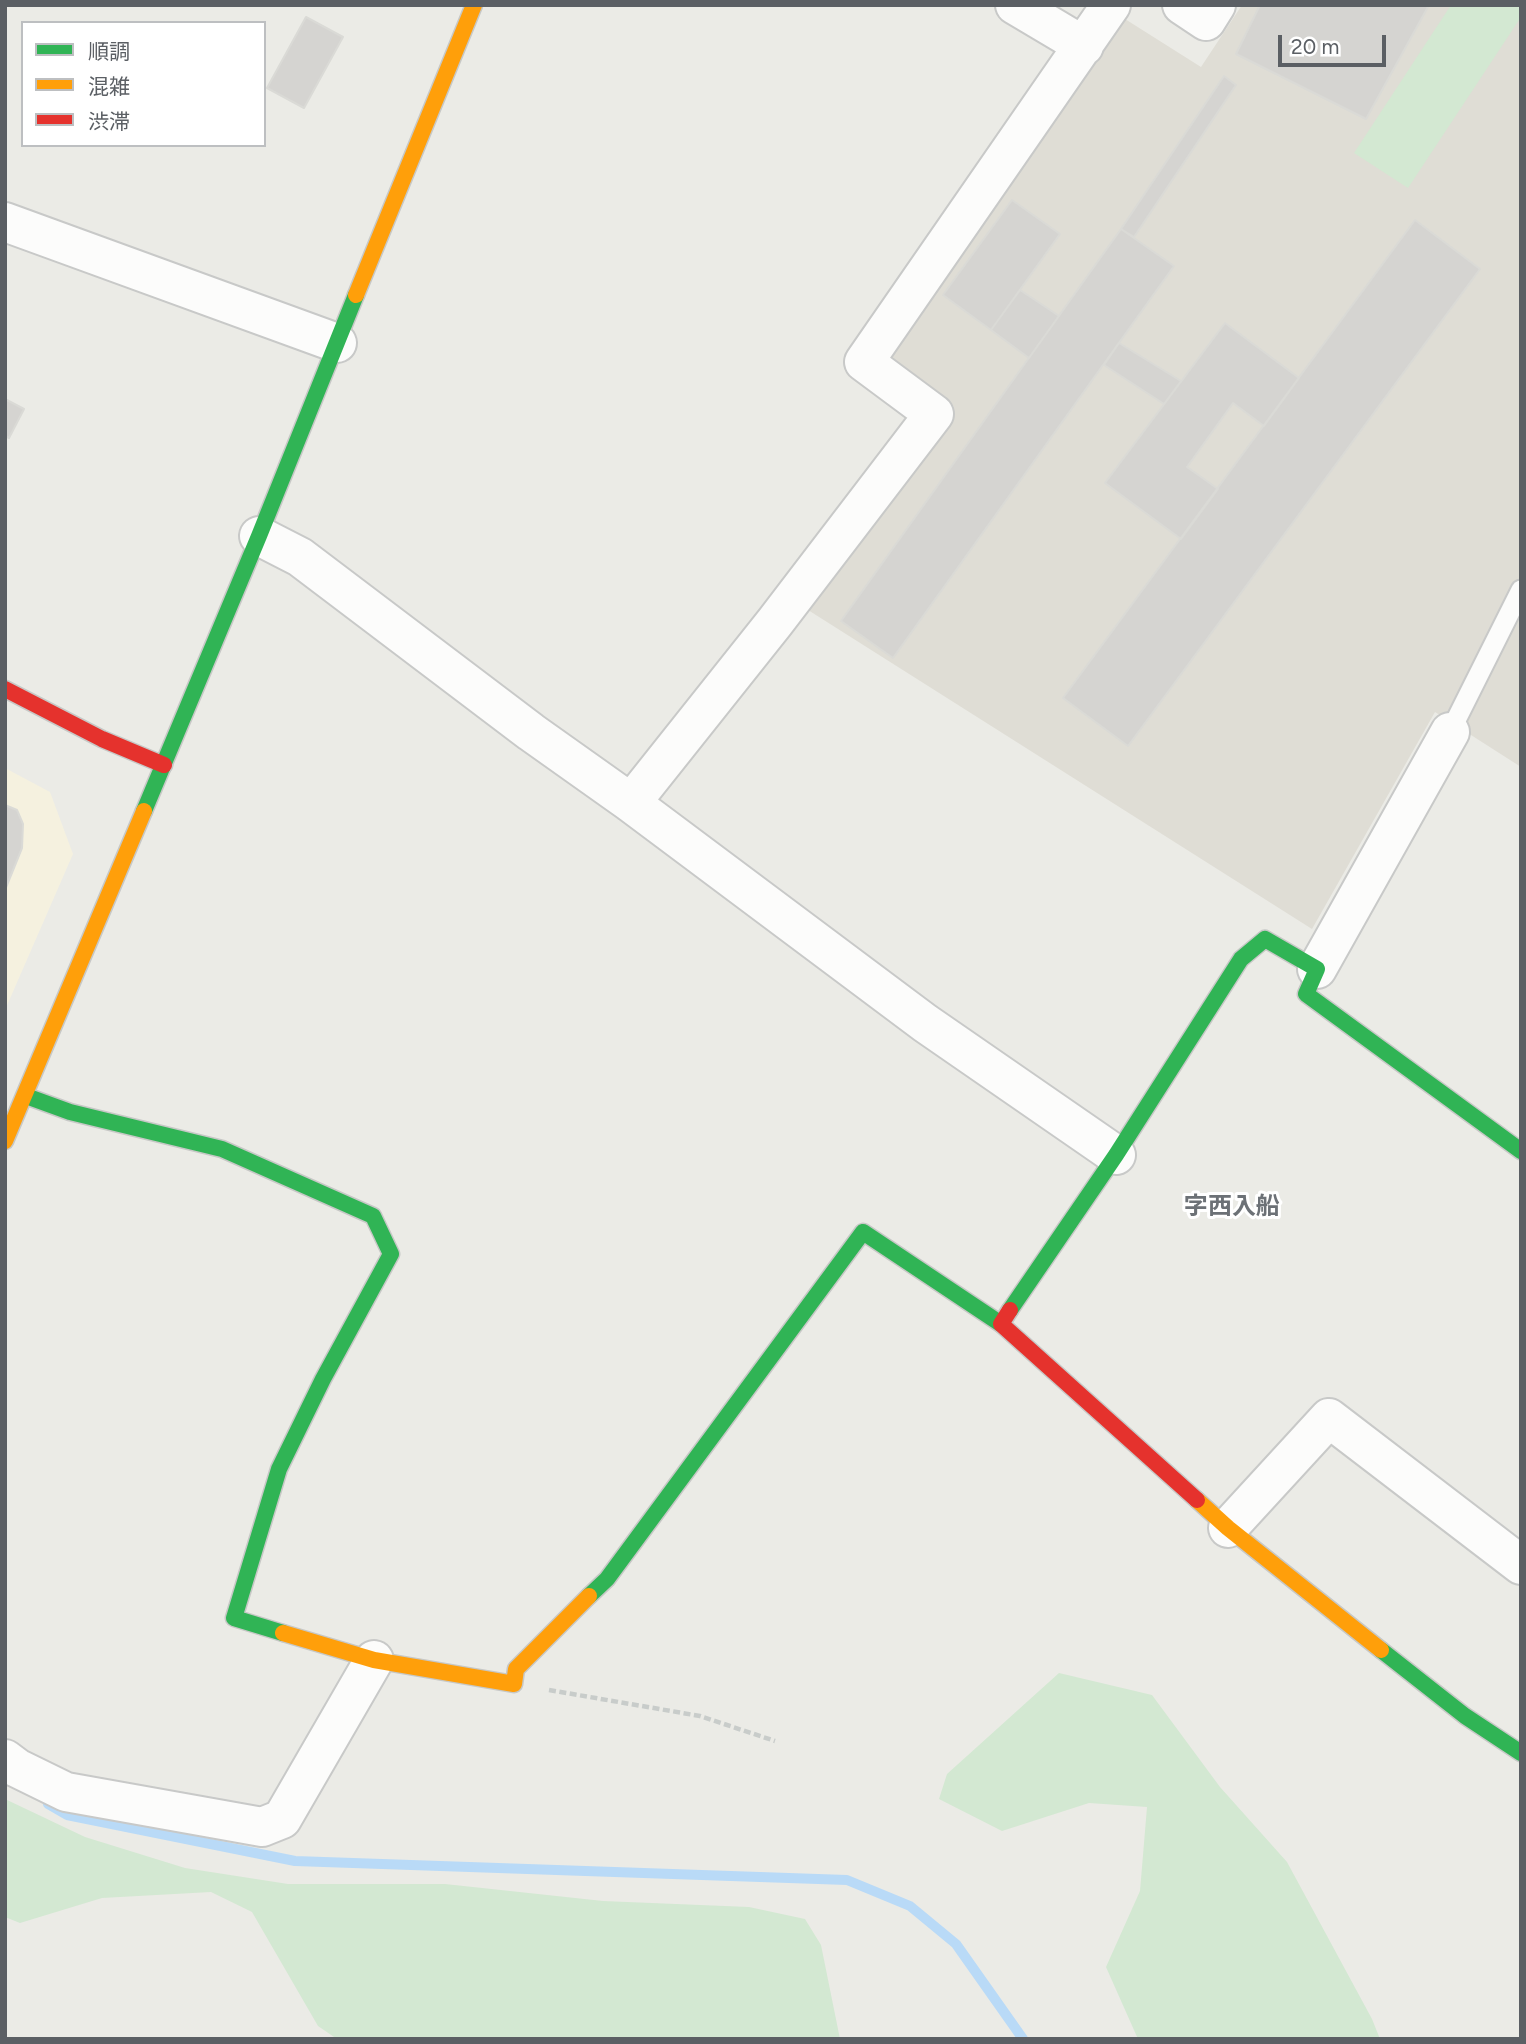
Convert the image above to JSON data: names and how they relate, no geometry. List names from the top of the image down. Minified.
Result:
{"districts":["字西入船"],"legend":["順調","混雑","渋滞"],"scale_bar":"20 m"}
